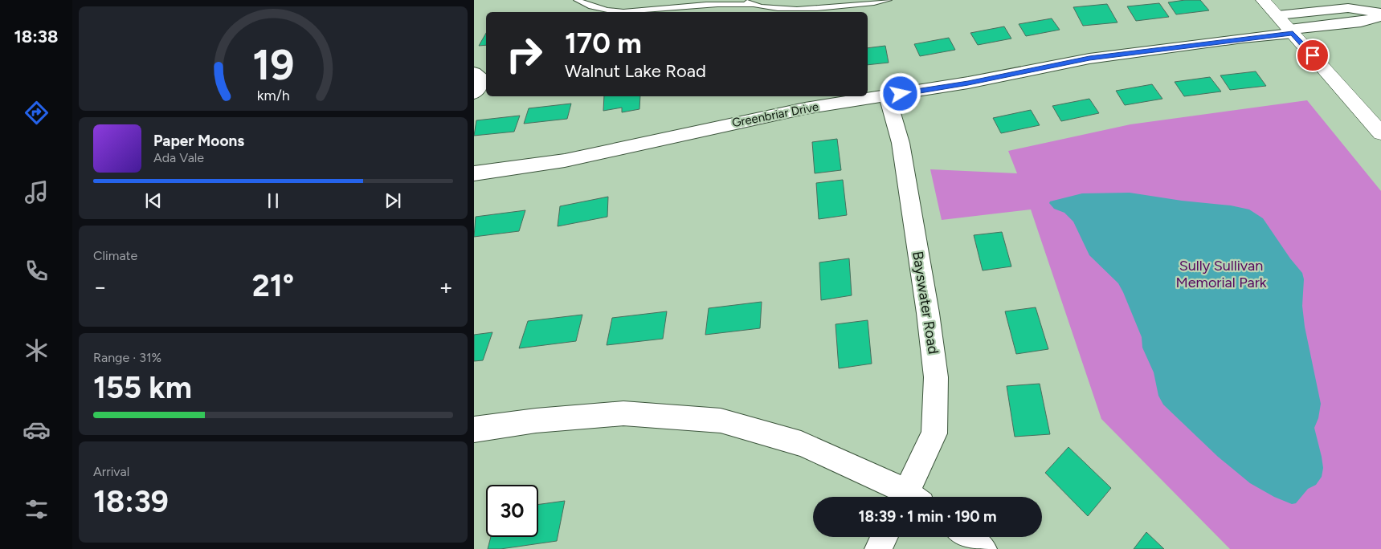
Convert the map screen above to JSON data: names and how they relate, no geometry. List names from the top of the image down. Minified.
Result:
{"streets":{"street":["Greenbriar Drive","Bayswater Road"]},"crossings":[["Greenbriar Drive","Bayswater Road"]],"parks":["Sully Sullivan Memorial Park"],"page":{"tabs":"18:38","turn":["170 m","Walnut Lake Road"],"song":["Paper Moons","Ada Vale"],"tile":["Climate",["Range · 31%","155 km"],["Arrival","18:39"]],"heat":["−","21°","+"],"limit":"30","trip":"18:39 · 1 min · 190 m","gauge":["19","km/h"]}}
